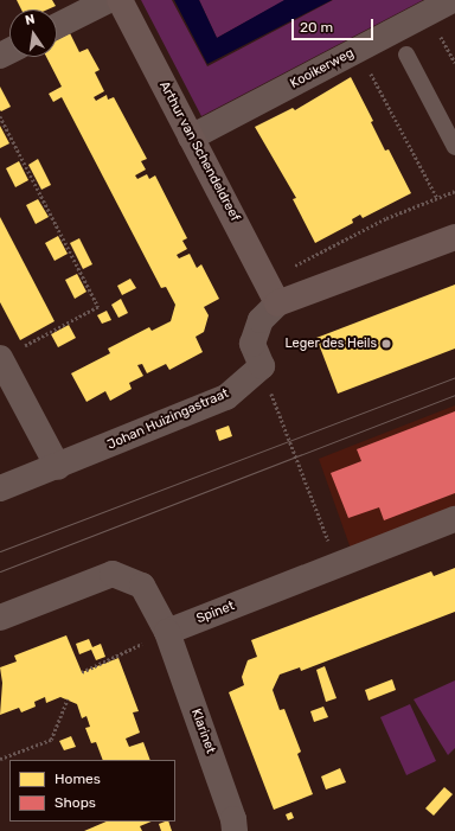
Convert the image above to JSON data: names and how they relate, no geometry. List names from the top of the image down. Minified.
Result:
{"streets":{"street":["Kooikerweg","Arthur van Schendeldreef","Johan Huizingastraat","Spinet","Klarinet"]},"crossings":[["Kooikerweg","Arthur van Schendeldreef"],["Spinet","Klarinet"]],"places":["Leger des Heils"],"legend":["Homes","Shops"],"scale_bar":"20 m","north":"top"}
